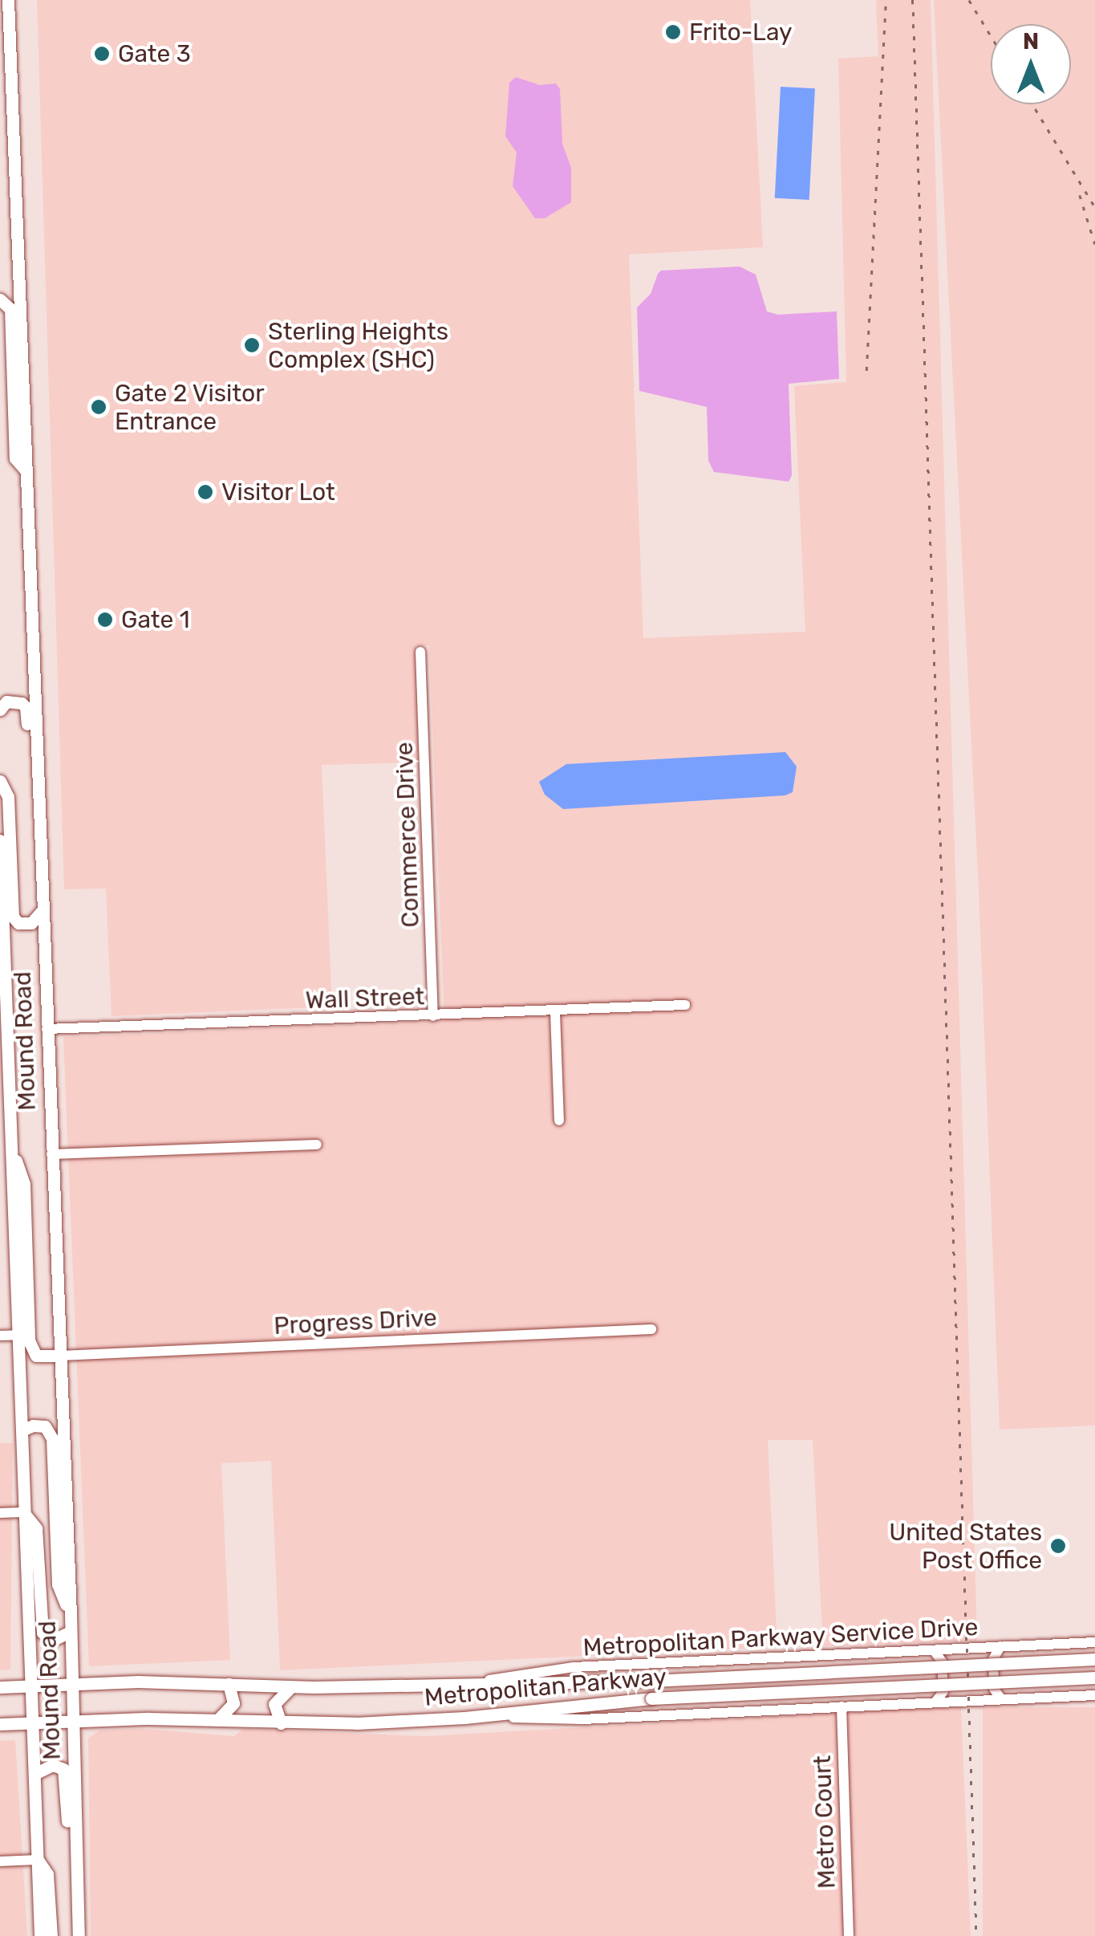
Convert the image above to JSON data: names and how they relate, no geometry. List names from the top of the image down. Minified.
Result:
{"streets":{"main road":["Mound Road","Metropolitan Parkway"],"street":["Commerce Drive","Wall Street","Progress Drive","Metropolitan Parkway Service Drive","Metro Court"]},"crossings":[["Commerce Drive","Wall Street"],["Wall Street","Mound Road"],["Mound Road","Progress Drive"],["Mound Road","Metropolitan Parkway"],["Metropolitan Parkway Service Drive","Metropolitan Parkway"]],"places":["Frito-Lay","Gate 3","Sterling Heights Complex (SHC)","Gate 2 Visitor Entrance","Visitor Lot","Gate 1","United States Post Office"],"north":"top"}
